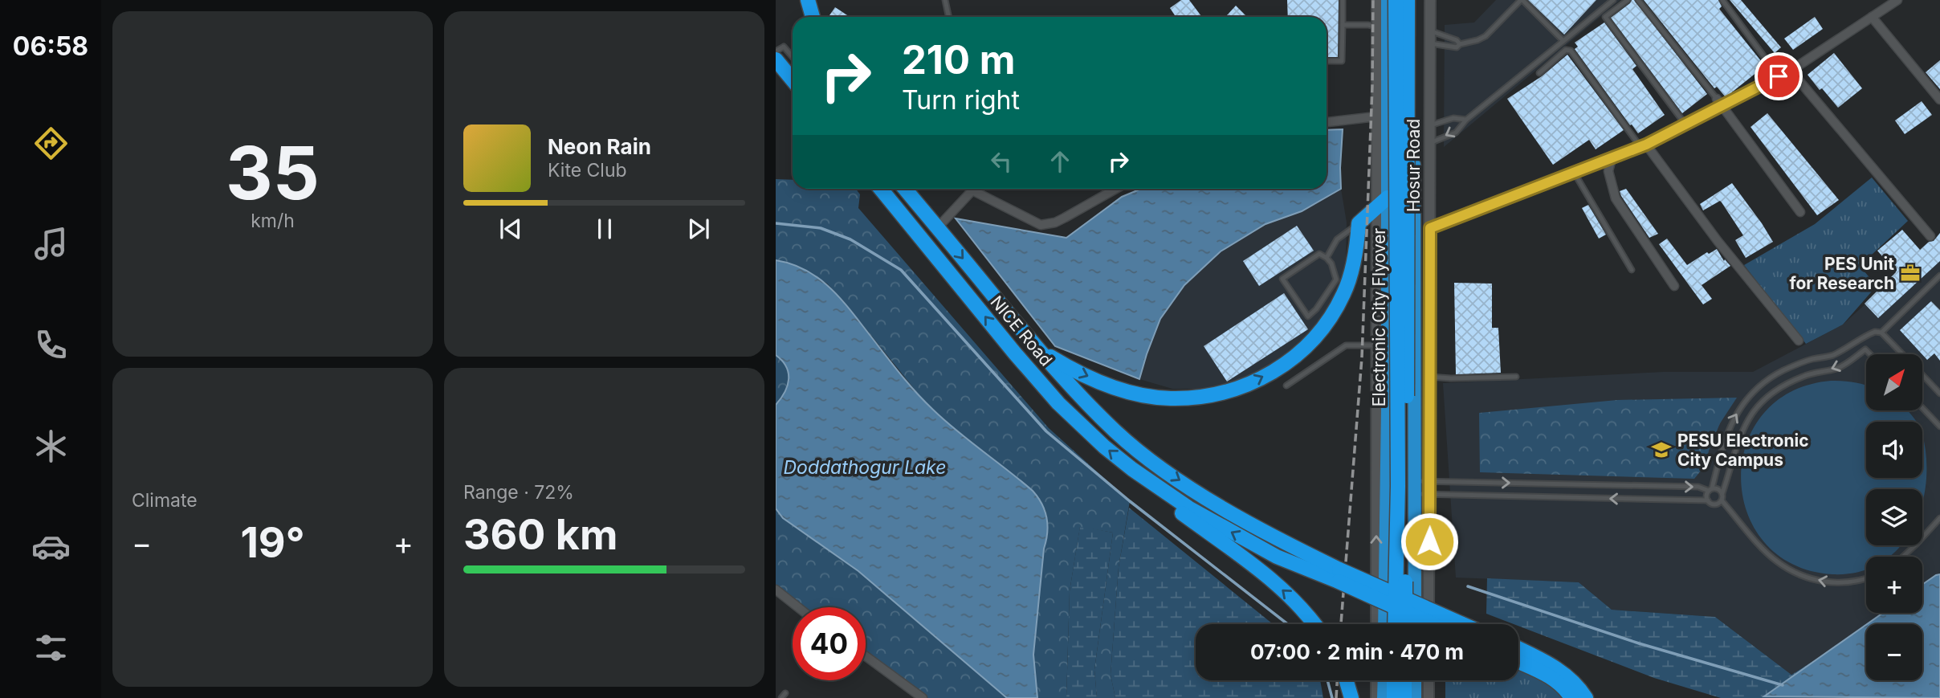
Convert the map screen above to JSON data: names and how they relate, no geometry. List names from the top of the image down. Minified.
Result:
{"streets":{"highway":["Hosur Road","Electronic City Flyover","NICE Road"]},"water":["Doddathogur Lake"],"places":{"office":["PES Unit for Research"],"school or university":["PESU Electronic City Campus"]},"north":"top right","page":{"tabs":"06:58","tile":[["35","km/h"],"Climate",["Range · 72%","360 km"]],"turn":["210 m","Turn right"],"song":["Neon Rain","Kite Club"],"map_buttons":["+","−"],"heat":["−","19°","+"],"limit":"40","trip":"07:00 · 2 min · 470 m"}}
